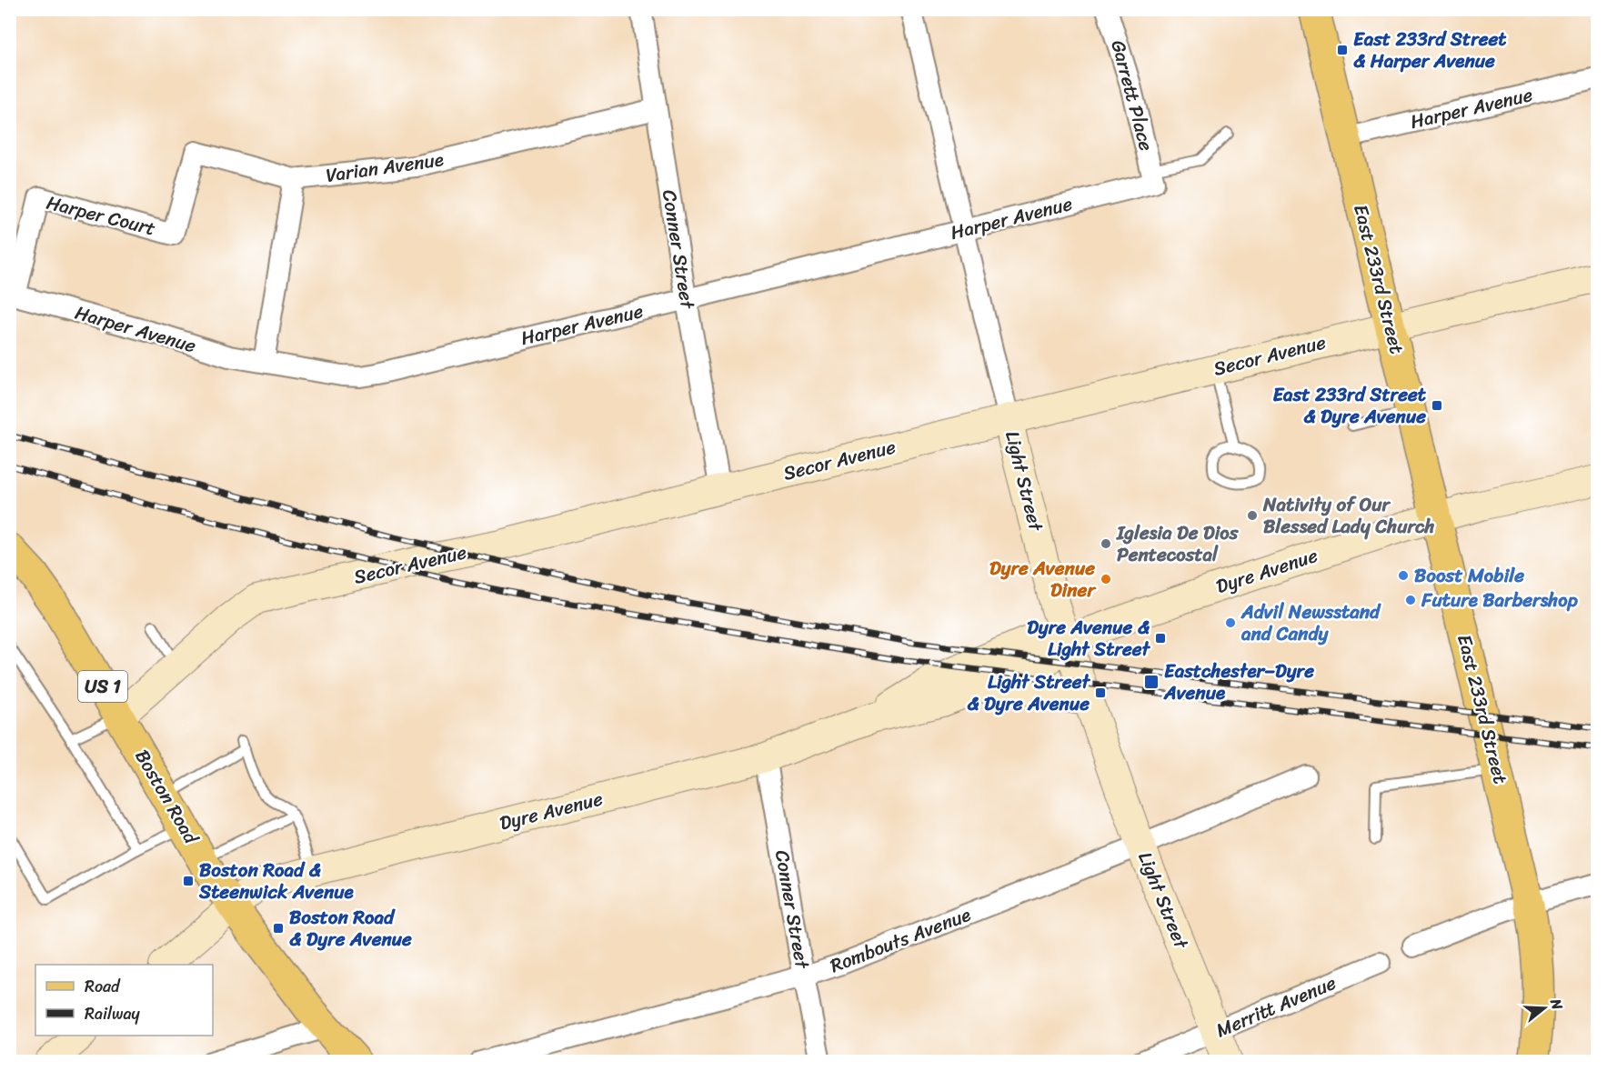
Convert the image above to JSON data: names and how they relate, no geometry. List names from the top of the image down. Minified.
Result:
{"streets":{"main road":["East 233rd Street","US 1","Boston Road"],"street":["Garrett Place","Harper Avenue","Varian Avenue","Harper Court","Conner Street","Secor Avenue","Light Street","Dyre Avenue","Rombouts Avenue","Merritt Avenue"]},"crossings":[["Garrett Place","Harper Avenue"],["Harper Avenue","Harper Court"],["Harper Avenue","Conner Street"],["Harper Avenue","East 233rd Street"],["Harper Avenue","Light Street"],["Varian Avenue","Harper Court"],["Varian Avenue","Conner Street"],["Conner Street","Secor Avenue"],["Conner Street","Dyre Avenue"],["Conner Street","Rombouts Avenue"],["East 233rd Street","Secor Avenue"],["East 233rd Street","Dyre Avenue"],["Secor Avenue","Light Street"],["Secor Avenue","Boston Road"],["Light Street","Dyre Avenue"],["Light Street","Rombouts Avenue"],["Light Street","Merritt Avenue"],["Dyre Avenue","Boston Road"]],"places":{"transit":["East 233rd Street & Harper Avenue","East 233rd Street & Dyre Avenue","Dyre Avenue & Light Street","Eastchester–Dyre Avenue","Light Street & Dyre Avenue","Boston Road & Steenwick Avenue","Boston Road & Dyre Avenue"],"other":["Nativity of Our Blessed Lady Church","Iglesia De Dios Pentecostal","Boost Mobile","Dyre Avenue Diner","Future Barbershop","Advil Newsstand and Candy"]},"legend":["Road","Railway"],"north":"right"}
